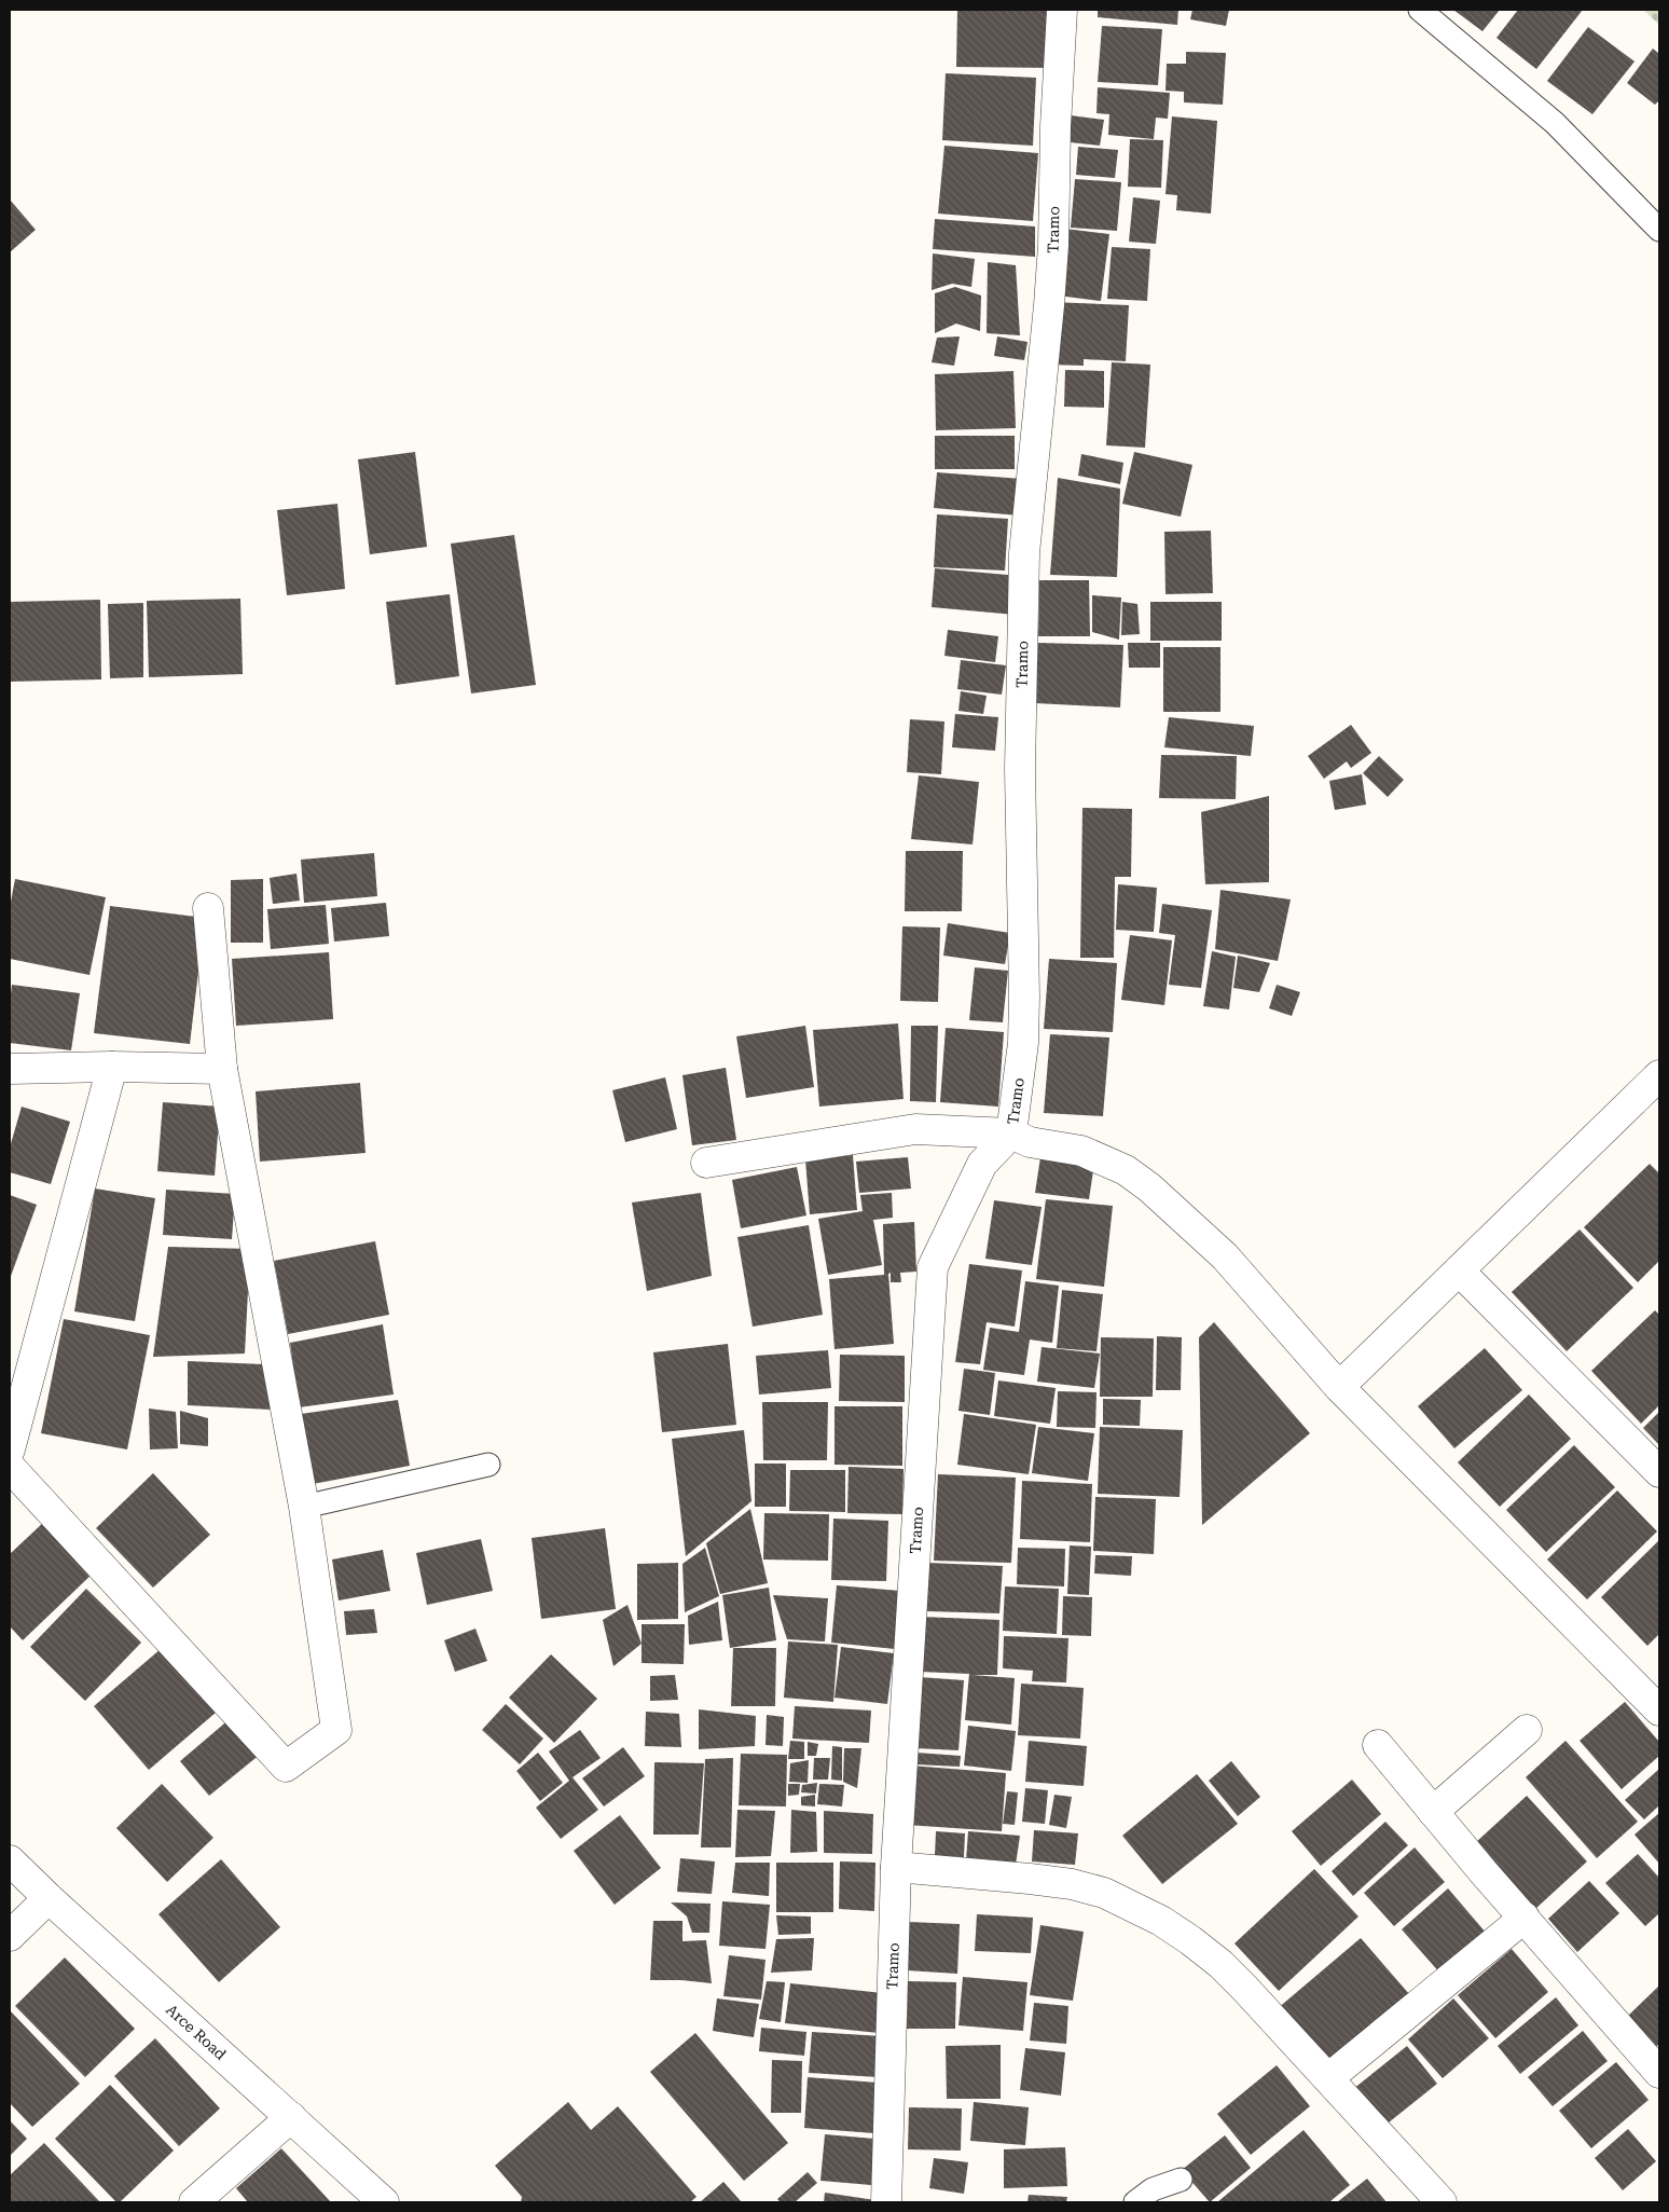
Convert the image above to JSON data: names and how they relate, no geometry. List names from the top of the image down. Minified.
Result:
{"streets":{"street":["Tramo","Arce Road"]}}
